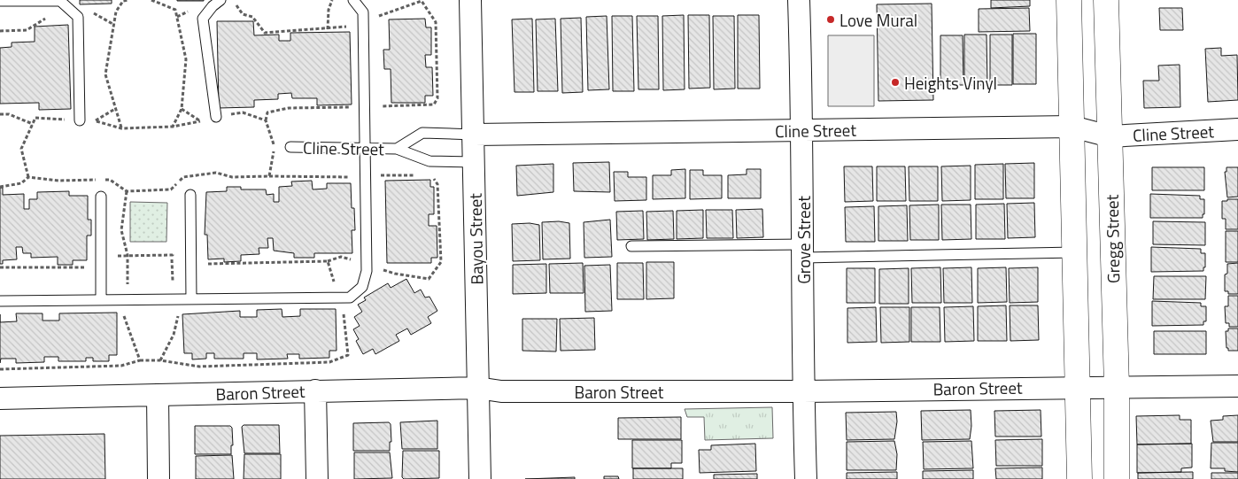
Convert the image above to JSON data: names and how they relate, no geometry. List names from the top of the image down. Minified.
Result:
{"streets":{"street":["Cline Street","Bayou Street","Gregg Street","Grove Street","Baron Street"]},"crossings":[["Cline Street","Bayou Street"],["Cline Street","Gregg Street"],["Cline Street","Grove Street"],["Bayou Street","Baron Street"],["Gregg Street","Baron Street"],["Grove Street","Baron Street"]],"places":["Love Mural","Heights Vinyl"]}
